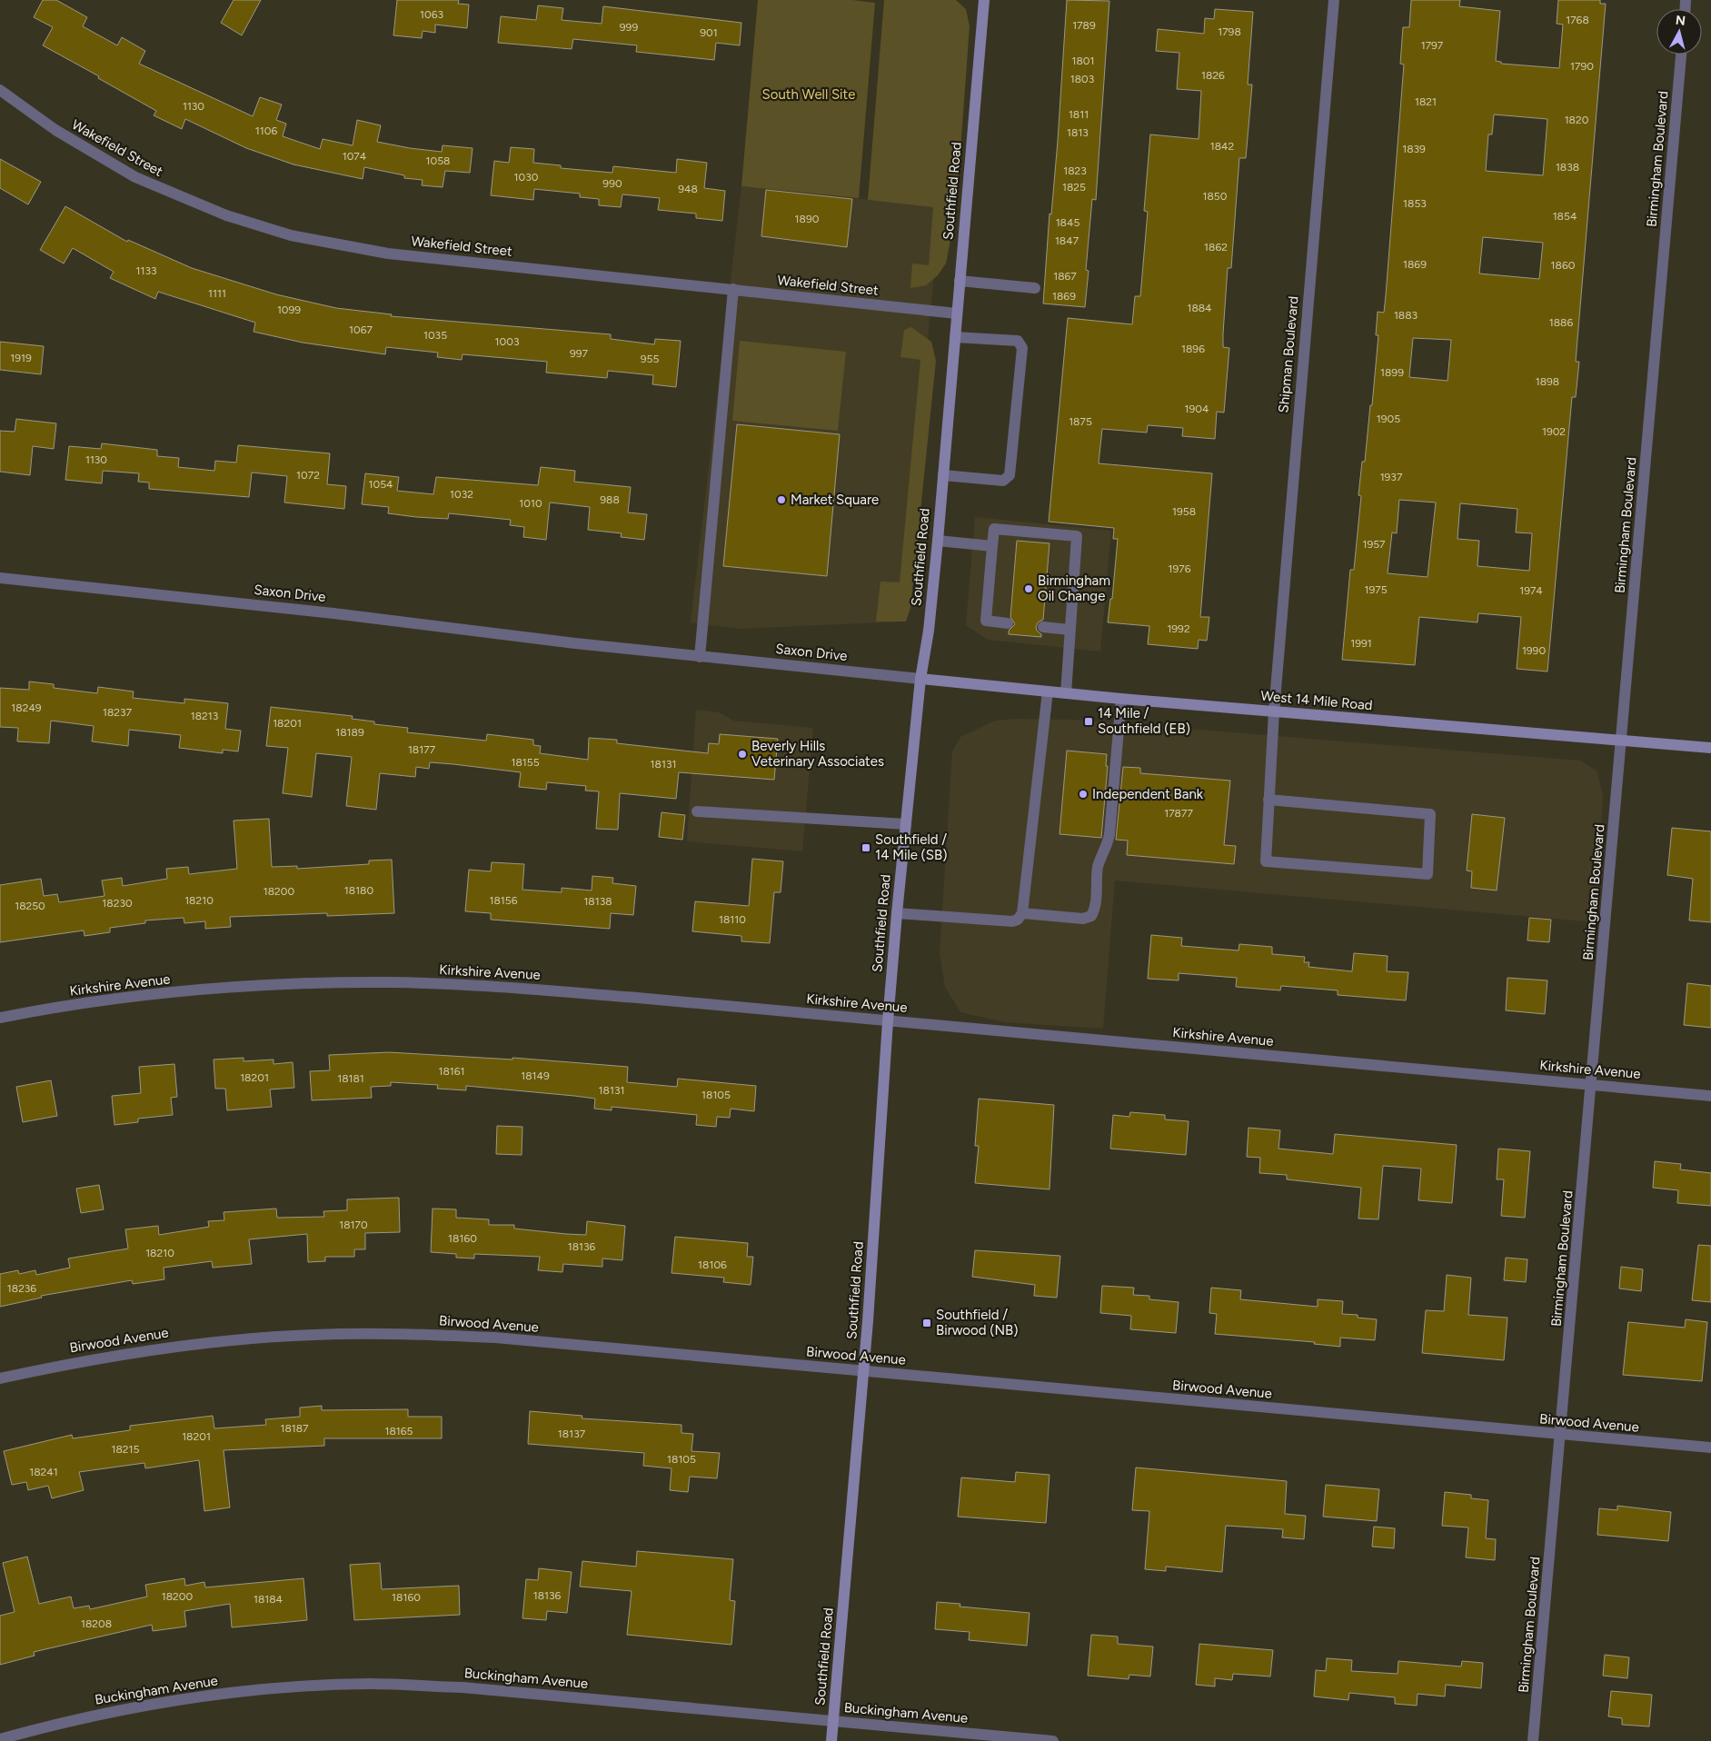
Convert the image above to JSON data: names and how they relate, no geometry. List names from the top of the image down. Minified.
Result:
{"streets":{"main road":["Southfield Road","West 14 Mile Road"],"street":["Wakefield Street","Birmingham Boulevard","Shipman Boulevard","Saxon Drive","Kirkshire Avenue","Birwood Avenue","Buckingham Avenue"]},"crossings":[["Wakefield Street","Southfield Road"],["Birmingham Boulevard","West 14 Mile Road"],["Birmingham Boulevard","Kirkshire Avenue"],["Birmingham Boulevard","Birwood Avenue"],["Southfield Road","Saxon Drive"],["Southfield Road","West 14 Mile Road"],["Southfield Road","Kirkshire Avenue"],["Southfield Road","Birwood Avenue"],["Southfield Road","Buckingham Avenue"],["Shipman Boulevard","West 14 Mile Road"],["Saxon Drive","West 14 Mile Road"]],"parks":["South Well Site"],"places":{"other":["Market Square","Birmingham Oil Change","Beverly Hills Veterinary Associates","Independent Bank"],"transit":["14 Mile / Southfield (EB)","Southfield / 14 Mile (SB)","Southfield / Birwood (NB)"]},"house_numbers":["1063","1768","1789","999","1798","901","1797","1801","1790","1826","1803","1821","1130","1811","1820","1106","1813","1842","1839","1074","1058","1838","1823","1030","990","1825","948","1850","1853","1854","1890","1845","1847","1862","1869","1860","1133","1867","1111","1869","1884","1099","1883","1886","1067","1035","1003","1896","997","1919","955","1899","1898","1904","1905","1875","1902","1130","1072","1937","1054","1032","988","1010","1958","1957","1976","1975","1974","1992","1991","1990","18249","18237","18213","18201","18189","18177","18155","18131","17877","18180","18200","18210","18156","18138","18230","18250","18110","18161","18149","18201","18181","18131","18105","18170","18160","18136","18210","18106","18236","18187","18165","18137","18201","18215","18105","18241","18136","18200","18160","18184","18208"],"north":"top"}
